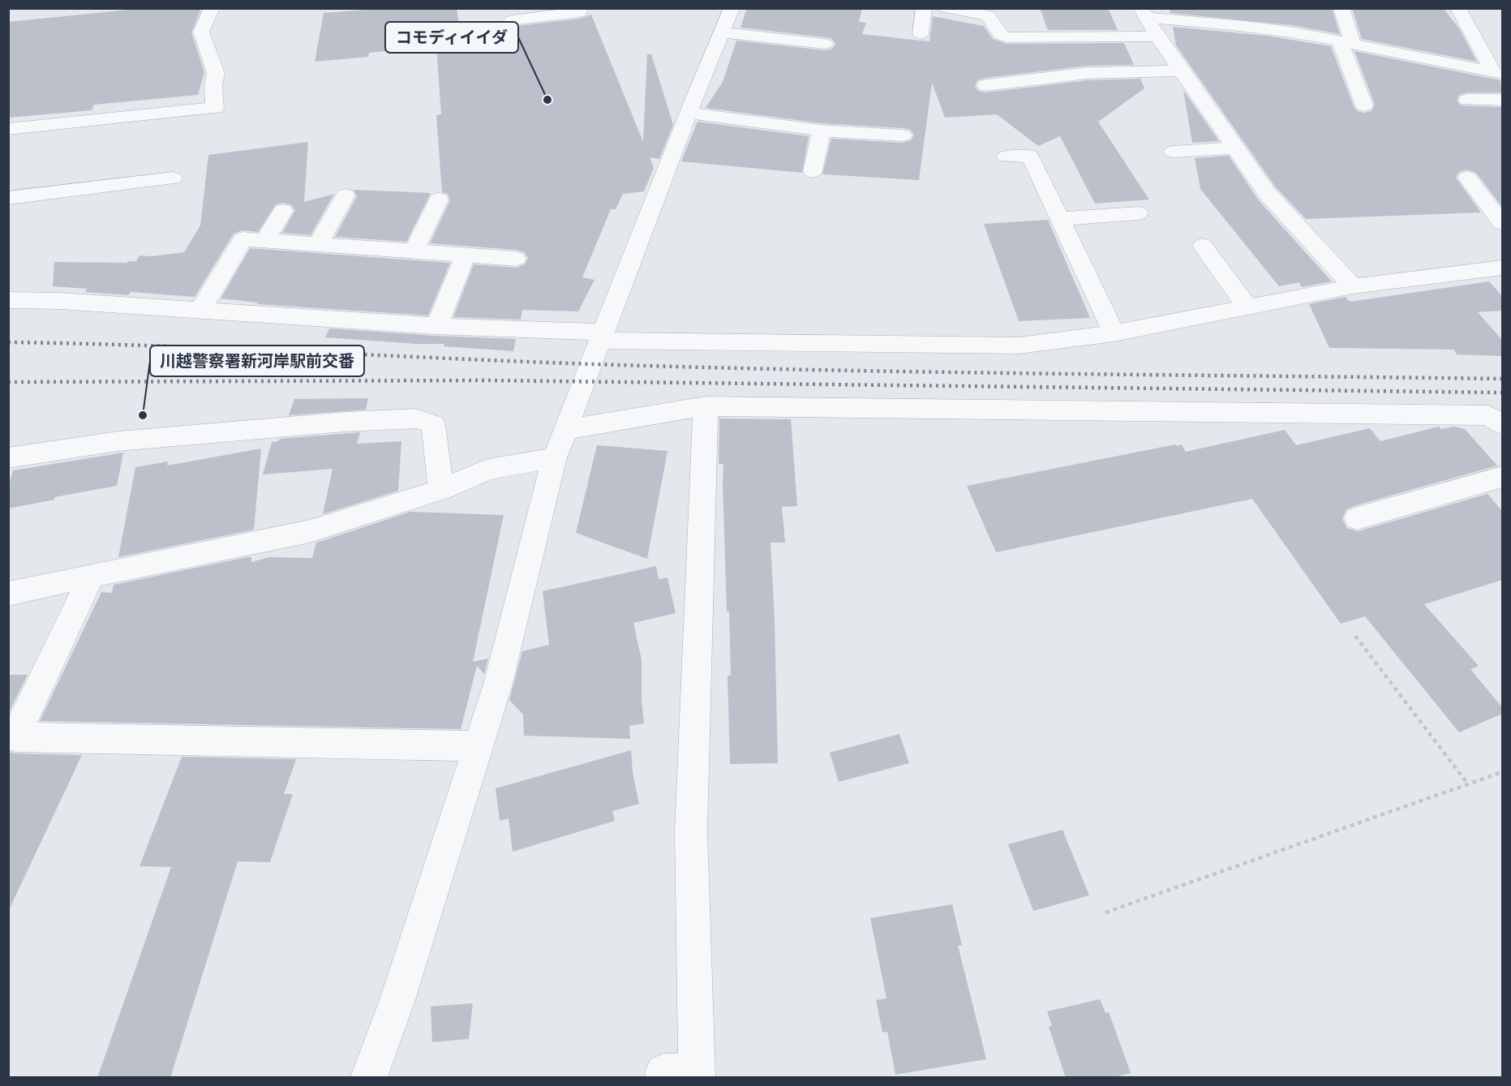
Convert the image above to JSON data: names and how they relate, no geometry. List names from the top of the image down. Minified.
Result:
{"places":["コモディイイダ","川越警察署新河岸駅前交番"]}
